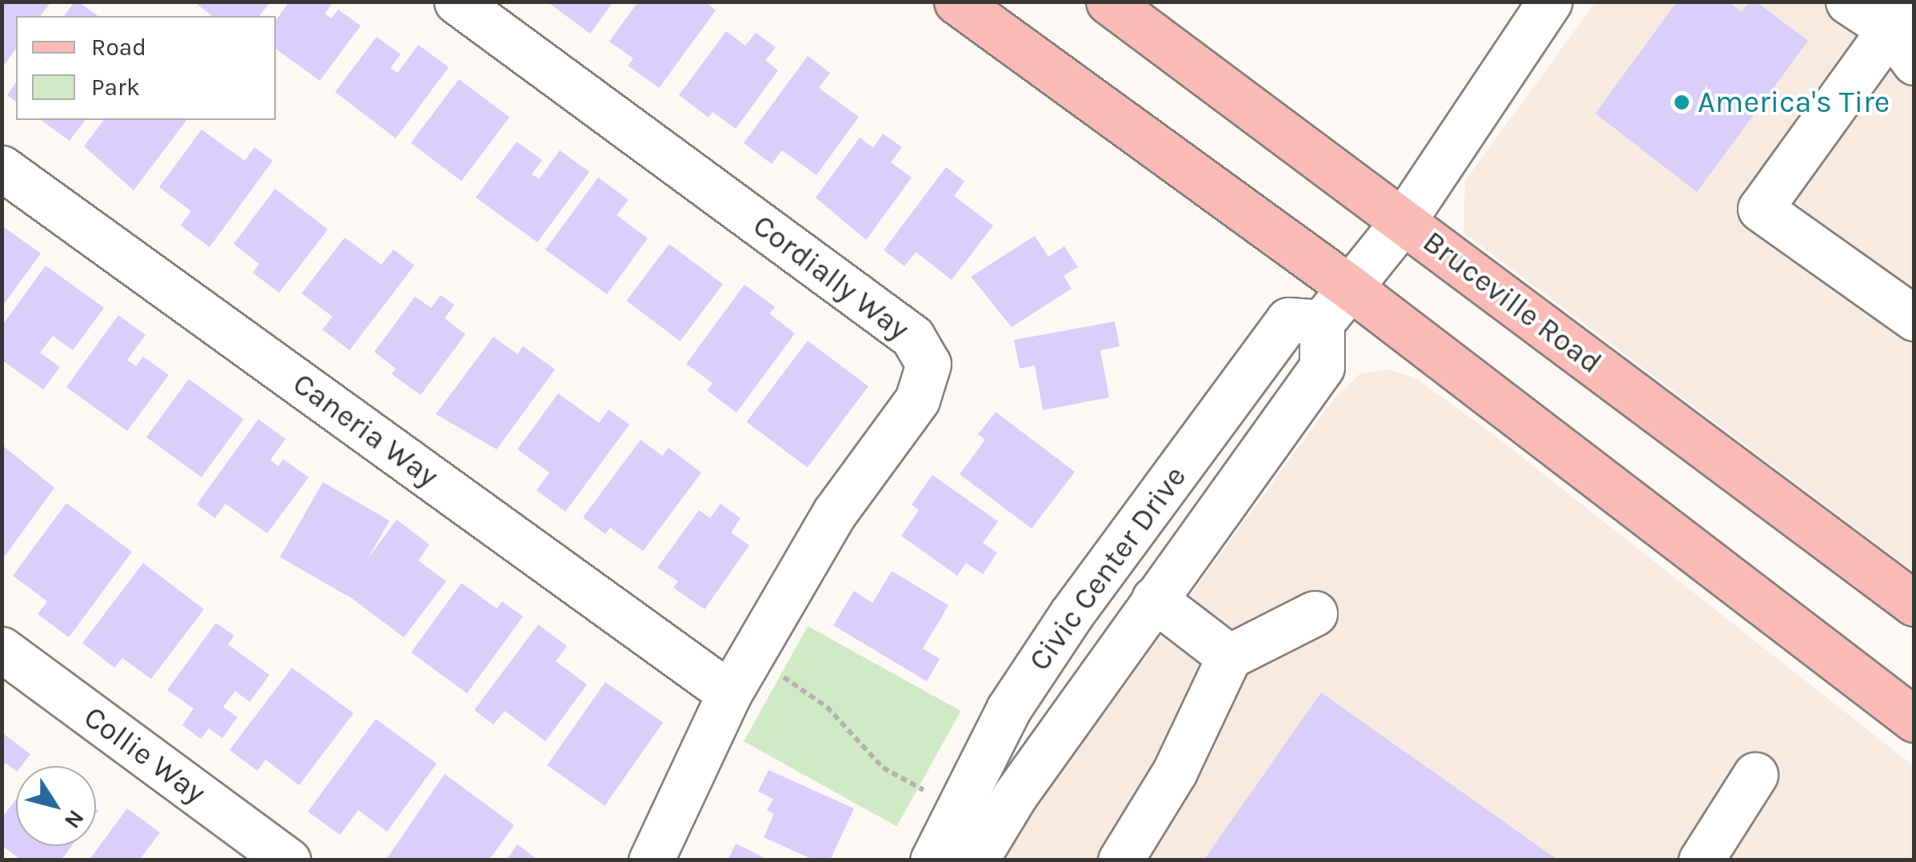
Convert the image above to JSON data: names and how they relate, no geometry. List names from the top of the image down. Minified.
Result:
{"streets":{"main road":["Bruceville Road"],"street":["Cordially Way","Caneria Way","Civic Center Drive","Collie Way"]},"crossings":[["Cordially Way","Caneria Way"]],"places":["America's Tire"],"legend":["Road","Park"],"north":"bottom right"}
